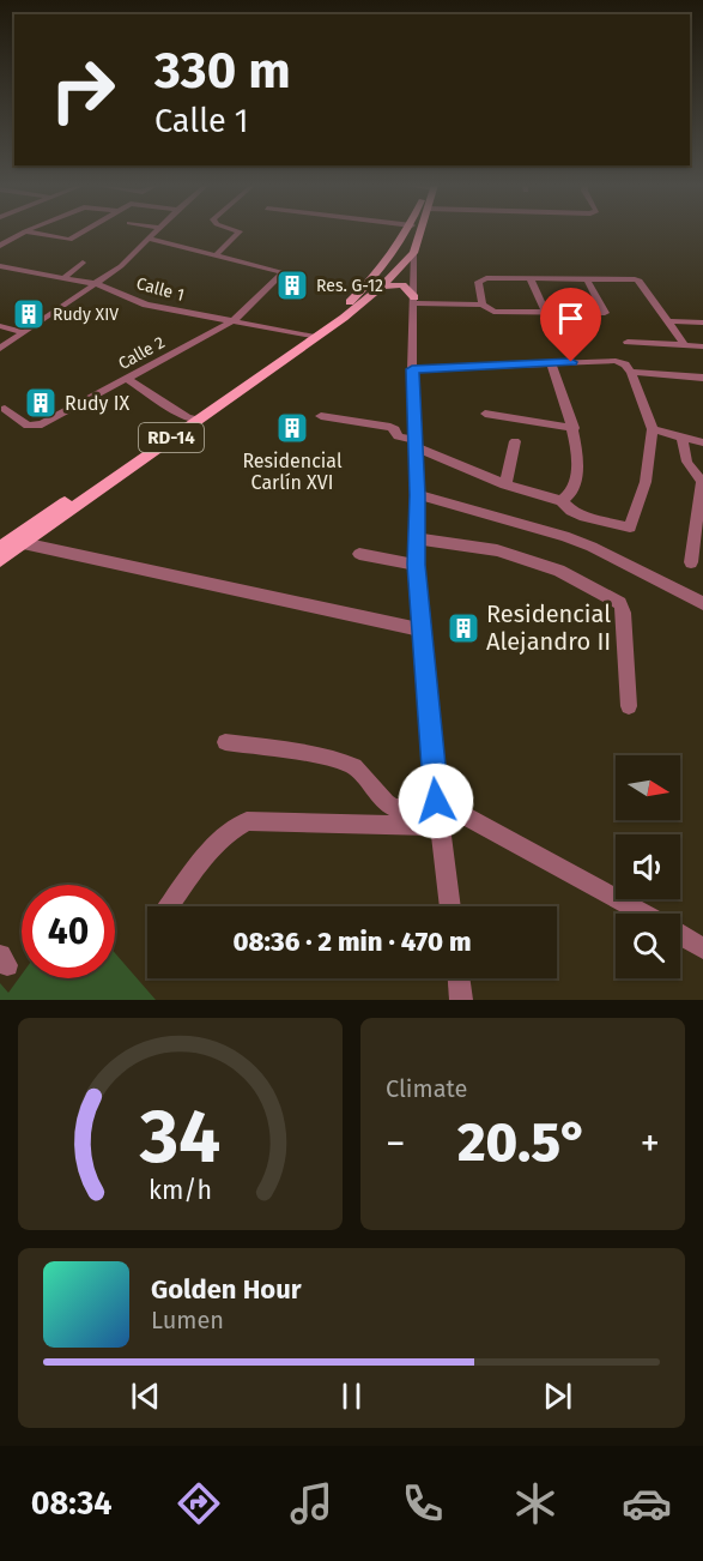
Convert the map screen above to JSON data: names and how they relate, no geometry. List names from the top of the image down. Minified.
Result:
{"streets":{"main road":["RD-14"],"street":["Calle 1","Calle 2"]},"crossings":[["Calle 1","Calle 2"],["Calle 1","RD-14"]],"places":{"building":["Res. G-12","Rudy XIV","Rudy IX","Residencial Carlín XVI","Residencial Alejandro II"]},"north":"right","page":{"turn":["330 m","Calle 1"],"limit":"40","trip":"08:36 · 2 min · 470 m","tile":"Climate","heat":["−","20.5°","+"],"song":["Golden Hour","Lumen"],"tabs":"08:34","gauge":["34","km/h"]}}
